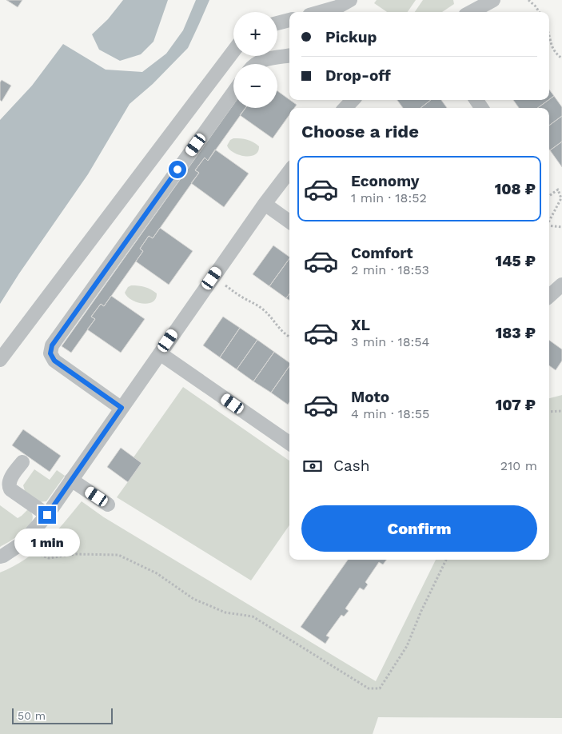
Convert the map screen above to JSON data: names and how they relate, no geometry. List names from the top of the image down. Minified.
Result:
{"scale_bar":"50 m","page":{"map_buttons":["+","−"],"banner":["Pickup","Drop-off"],"heading":"Choose a ride","list":[{"name":"Economy","note":"1 min · 18:52","value":"108 ₽"},{"name":"Comfort","note":"2 min · 18:53","value":"145 ₽"},{"name":"XL","note":"3 min · 18:54","value":"183 ₽"},{"name":"Moto","note":"4 min · 18:55","value":"107 ₽"}],"pay":["Cash","210 m"],"buttons":"Confirm","bubble":"1 min","scale":"50 m"}}
